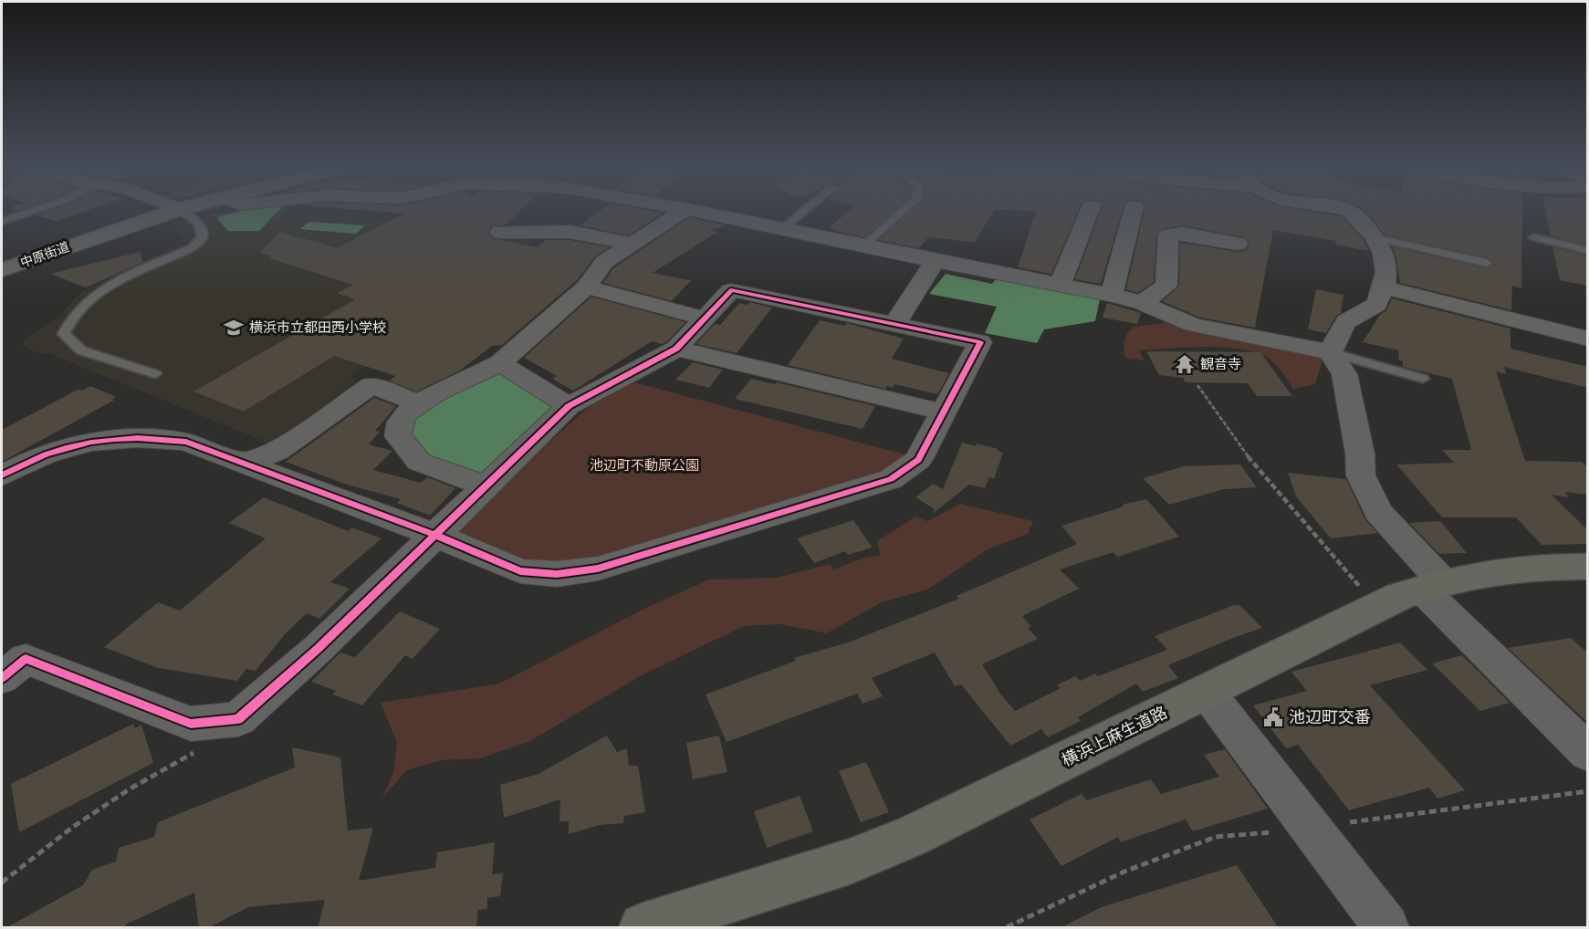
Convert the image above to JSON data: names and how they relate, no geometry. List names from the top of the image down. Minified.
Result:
{"streets":{"main road":["中原街道","横浜上麻生道路"]},"parks":["池辺町不動原公園"],"places":{"school or university":["横浜市立都田西小学校"],"temple":["観音寺"],"public building":["池辺町交番"]}}
